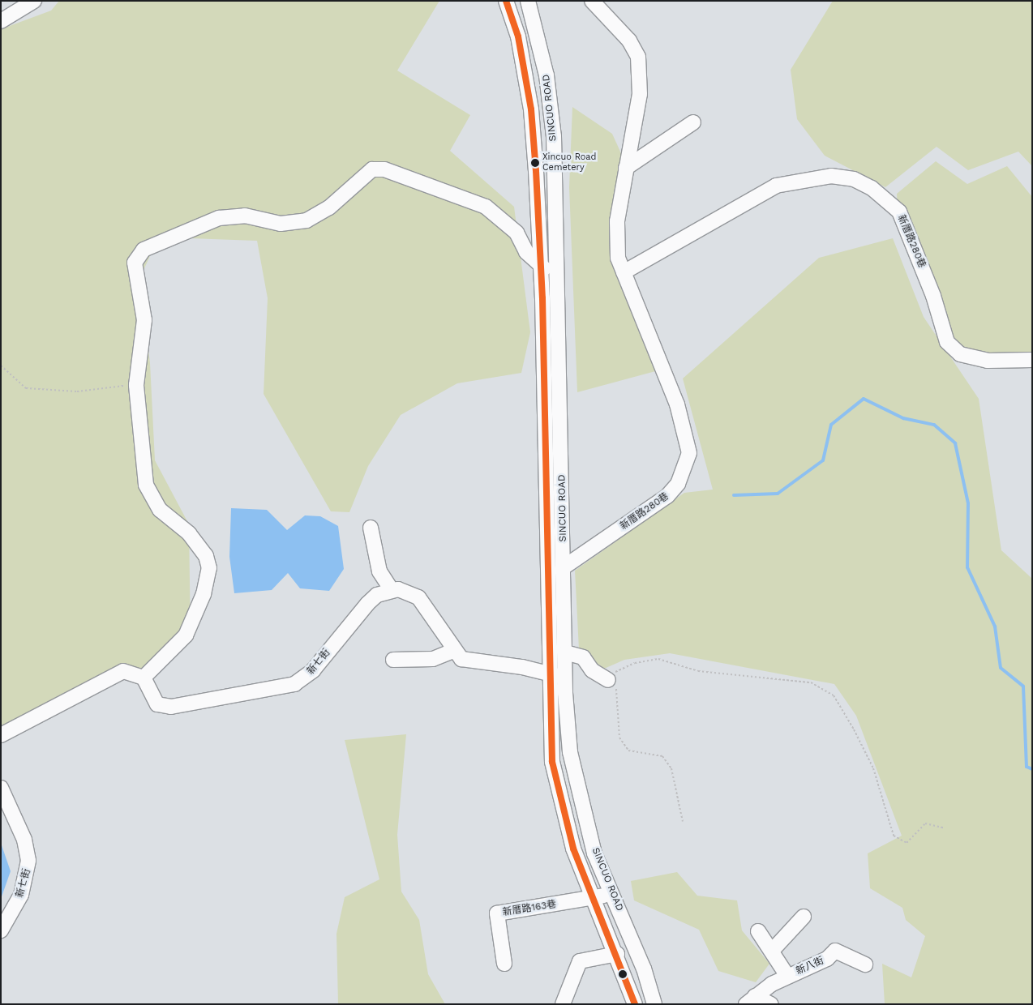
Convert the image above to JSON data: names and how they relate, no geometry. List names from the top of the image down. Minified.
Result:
{"streets":{"street":["SINCUO ROAD","新厝路280巷","新七街","新厝路163巷","新八街"]},"crossings":[["SINCUO ROAD","新厝路280巷"],["SINCUO ROAD","新厝路163巷"]],"places":["Xincuo Road Cemetery"]}
